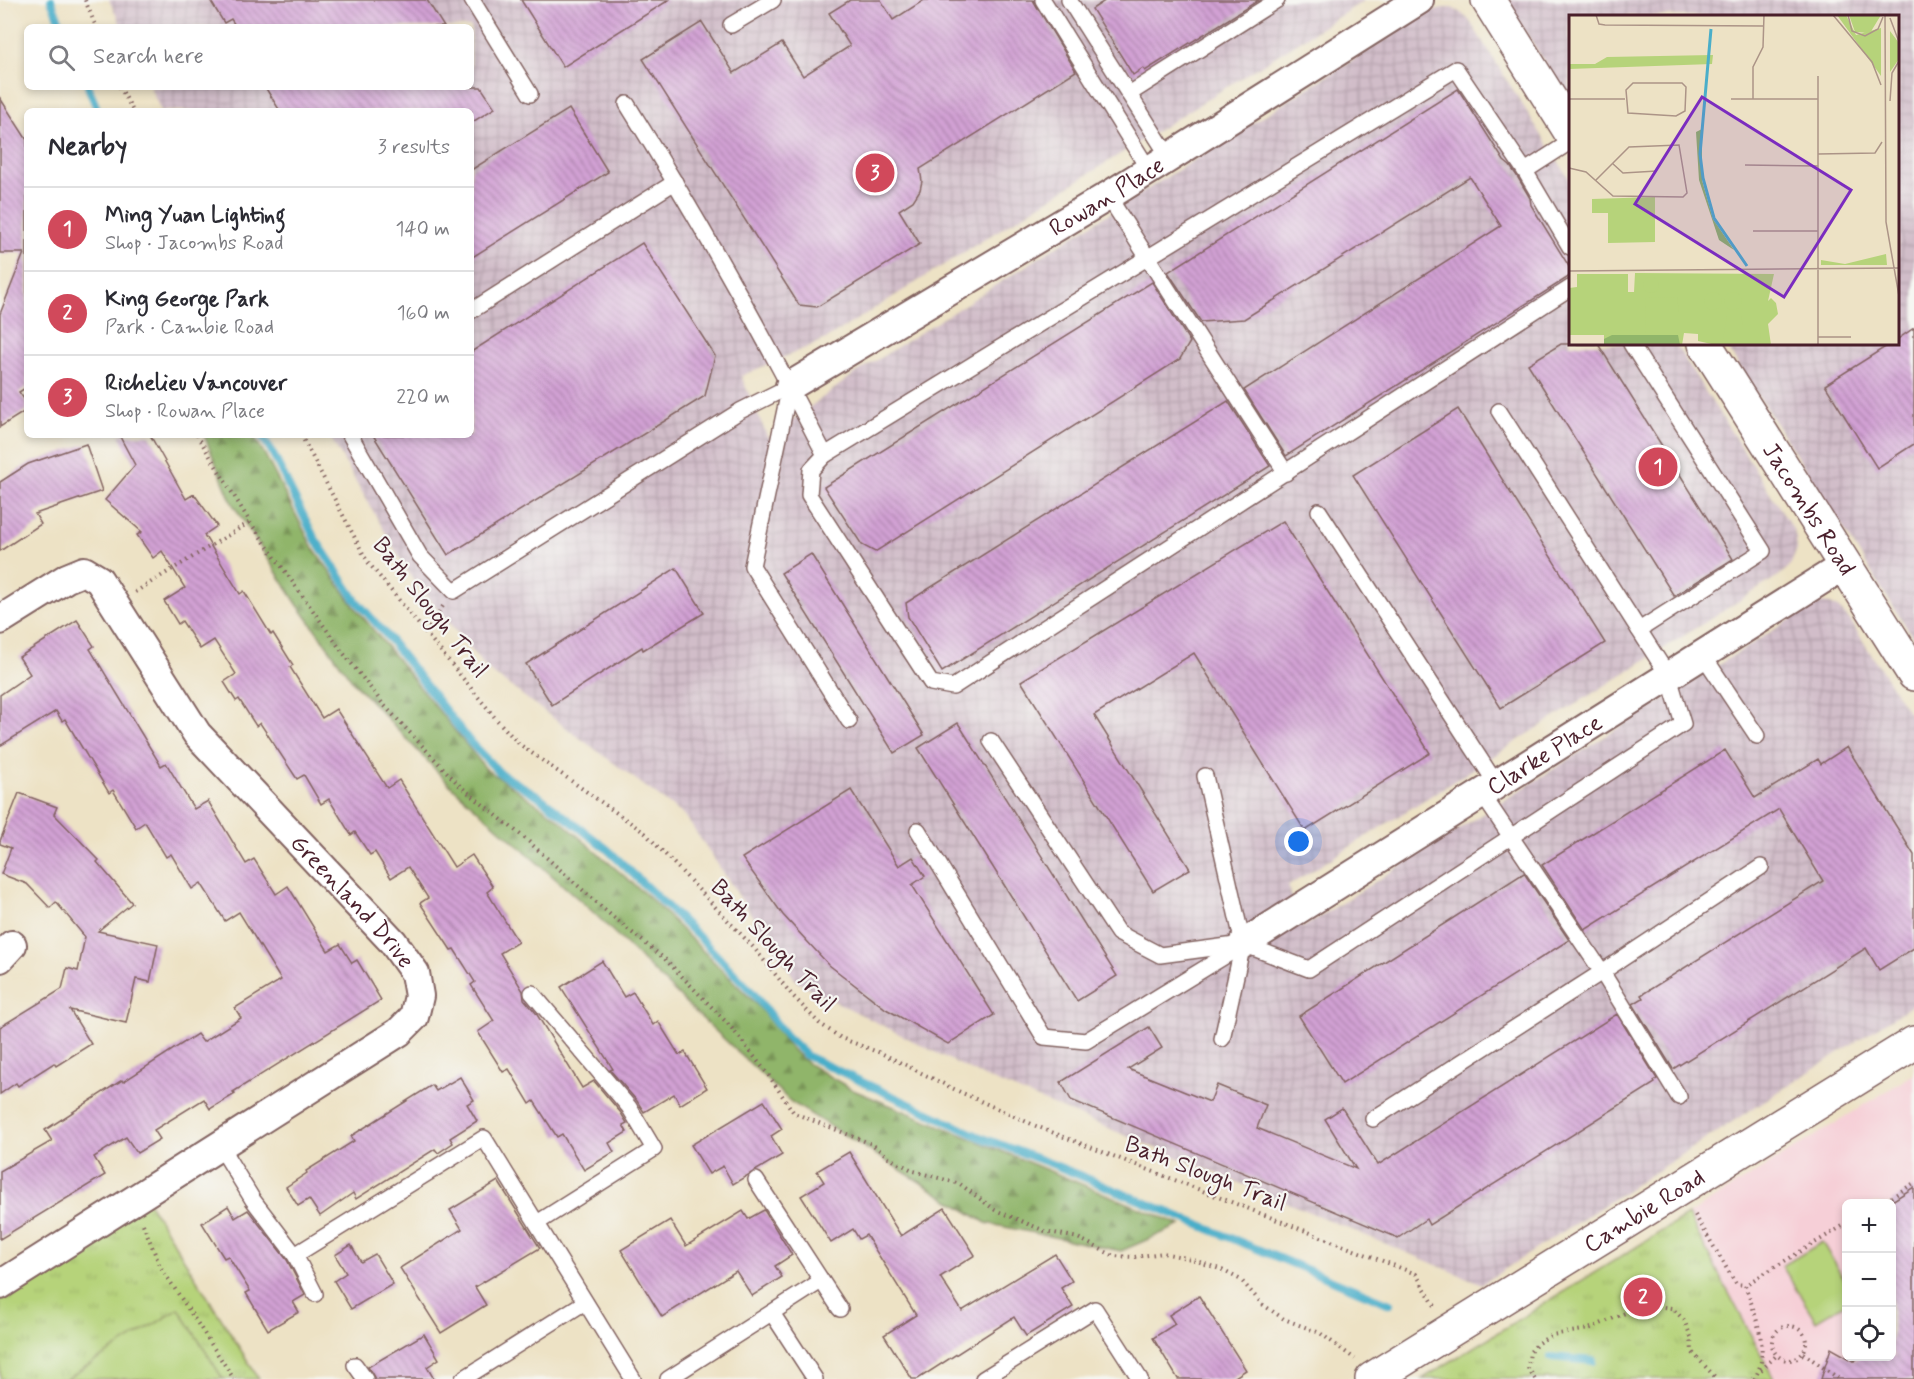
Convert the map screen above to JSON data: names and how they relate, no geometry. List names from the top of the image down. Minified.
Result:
{"streets":{"main road":["Jacombs Road","Cambie Road"],"street":["Rowan Place","Clarke Place","Greenland Drive"],"path":["Bath Slough Trail"]},"crossings":[["Jacombs Road","Clarke Place"]],"page":{"search":"Search here","heading":["Nearby","3 results"],"pins":["3","1","2"],"list":[{"mark":"1","name":"Ming Yuan Lighting","note":"Shop · Jacombs Road","value":"140 m"},{"mark":"2","name":"King George Park","note":"Park · Cambie Road","value":"160 m"},{"mark":"3","name":"Richelieu Vancouver","note":"Shop · Rowan Place","value":"220 m"}],"map_buttons":["+","−"]}}
